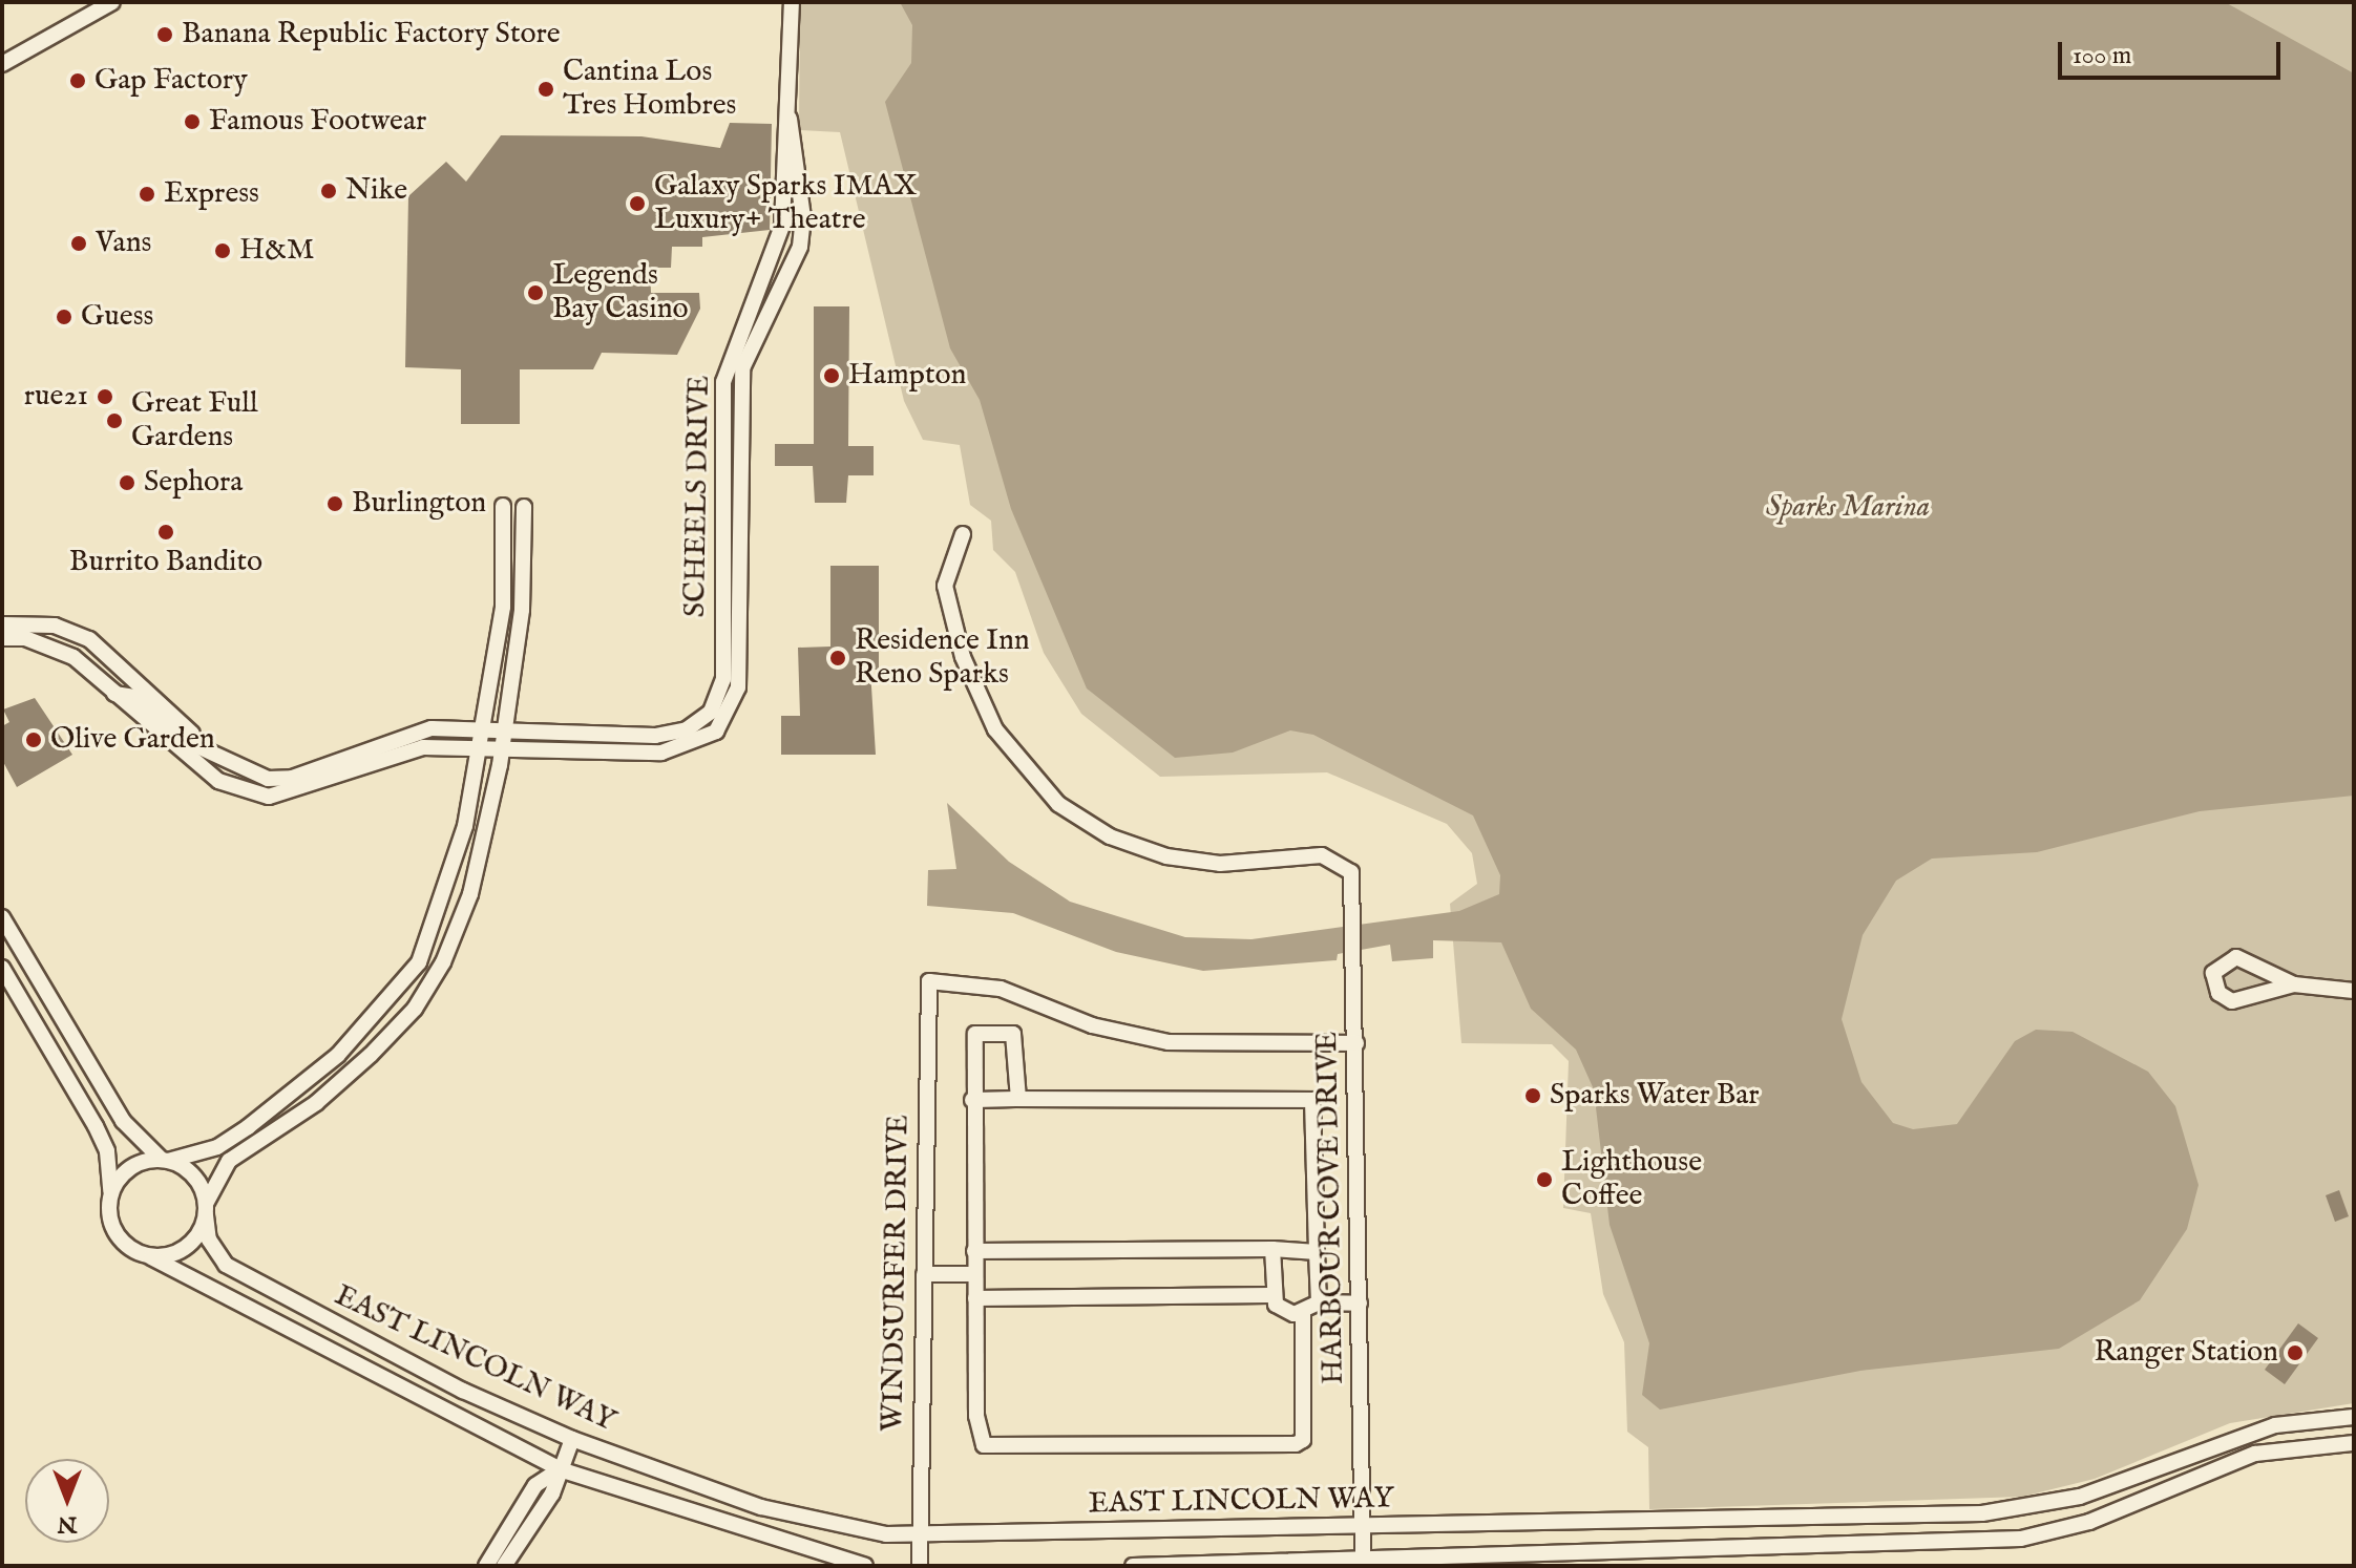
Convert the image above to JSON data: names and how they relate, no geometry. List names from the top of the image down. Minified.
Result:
{"streets":{"street":["SCHEELS DRIVE","HARBOUR COVE DRIVE","WINDSURFER DRIVE","EAST LINCOLN WAY"]},"crossings":[["HARBOUR COVE DRIVE","WINDSURFER DRIVE"],["HARBOUR COVE DRIVE","EAST LINCOLN WAY"],["WINDSURFER DRIVE","EAST LINCOLN WAY"]],"parks":["Sparks Marina"],"places":["Banana Republic Factory Store","Gap Factory","Cantina Los Tres Hombres","Famous Footwear","Nike","Express","Galaxy Sparks IMAX Luxury+ Theatre","Vans","H&M","Legends Bay Casino","Guess","Hampton","rue21","Great Full Gardens","Sephora","Burlington","Burrito Bandito","Residence Inn Reno Sparks","Olive Garden","Sparks Water Bar","Lighthouse Coffee","Ranger Station"],"scale_bar":"100 m","north":"bottom"}
